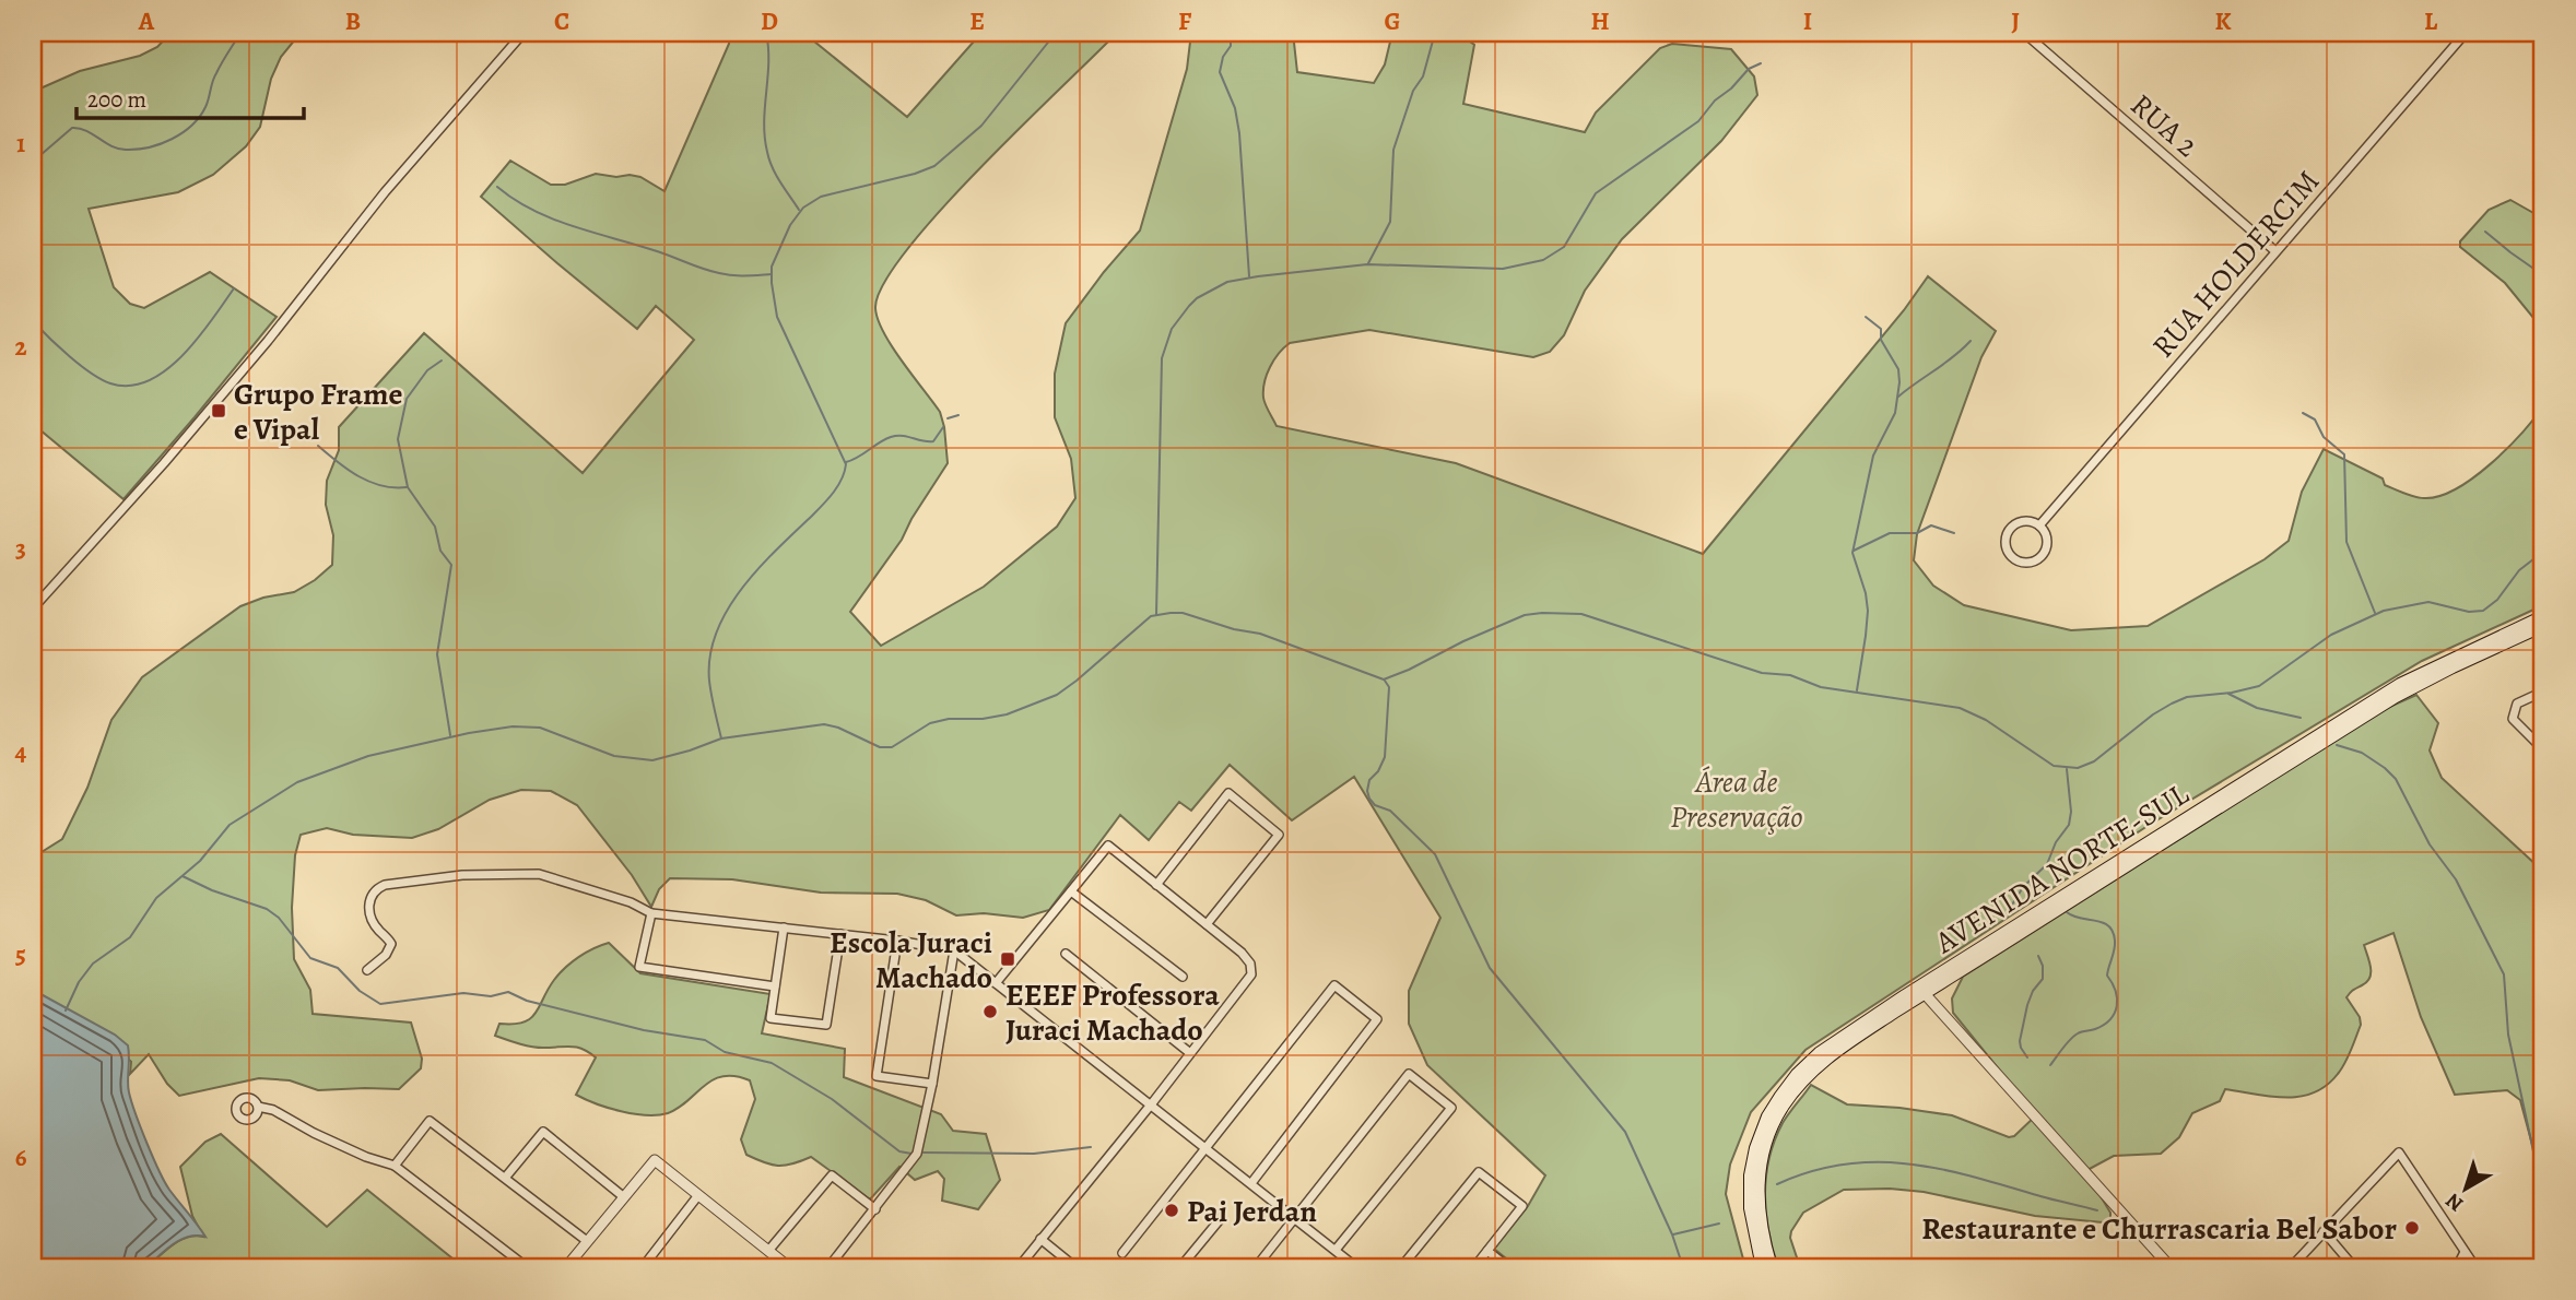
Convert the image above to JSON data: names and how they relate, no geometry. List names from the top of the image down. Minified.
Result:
{"streets":{"main road":["AVENIDA NORTE-SUL"],"street":["RUA 2","RUA HOLDERCIM"]},"crossings":[["RUA 2","RUA HOLDERCIM"]],"parks":["Área de Preservação"],"places":{"transit":["Grupo Frame e Vipal","Escola Juraci Machado"],"other":["EEEF Professora Juraci Machado","Pai Jerdan","Restaurante e Churrascaria Bel Sabor"]},"scale_bar":"200 m","north":"bottom left","grid":{"columns":["A","B","C","D","E","F","G","H","I","J","K","L"],"rows":["1","2","3","4","5","6"]}}
